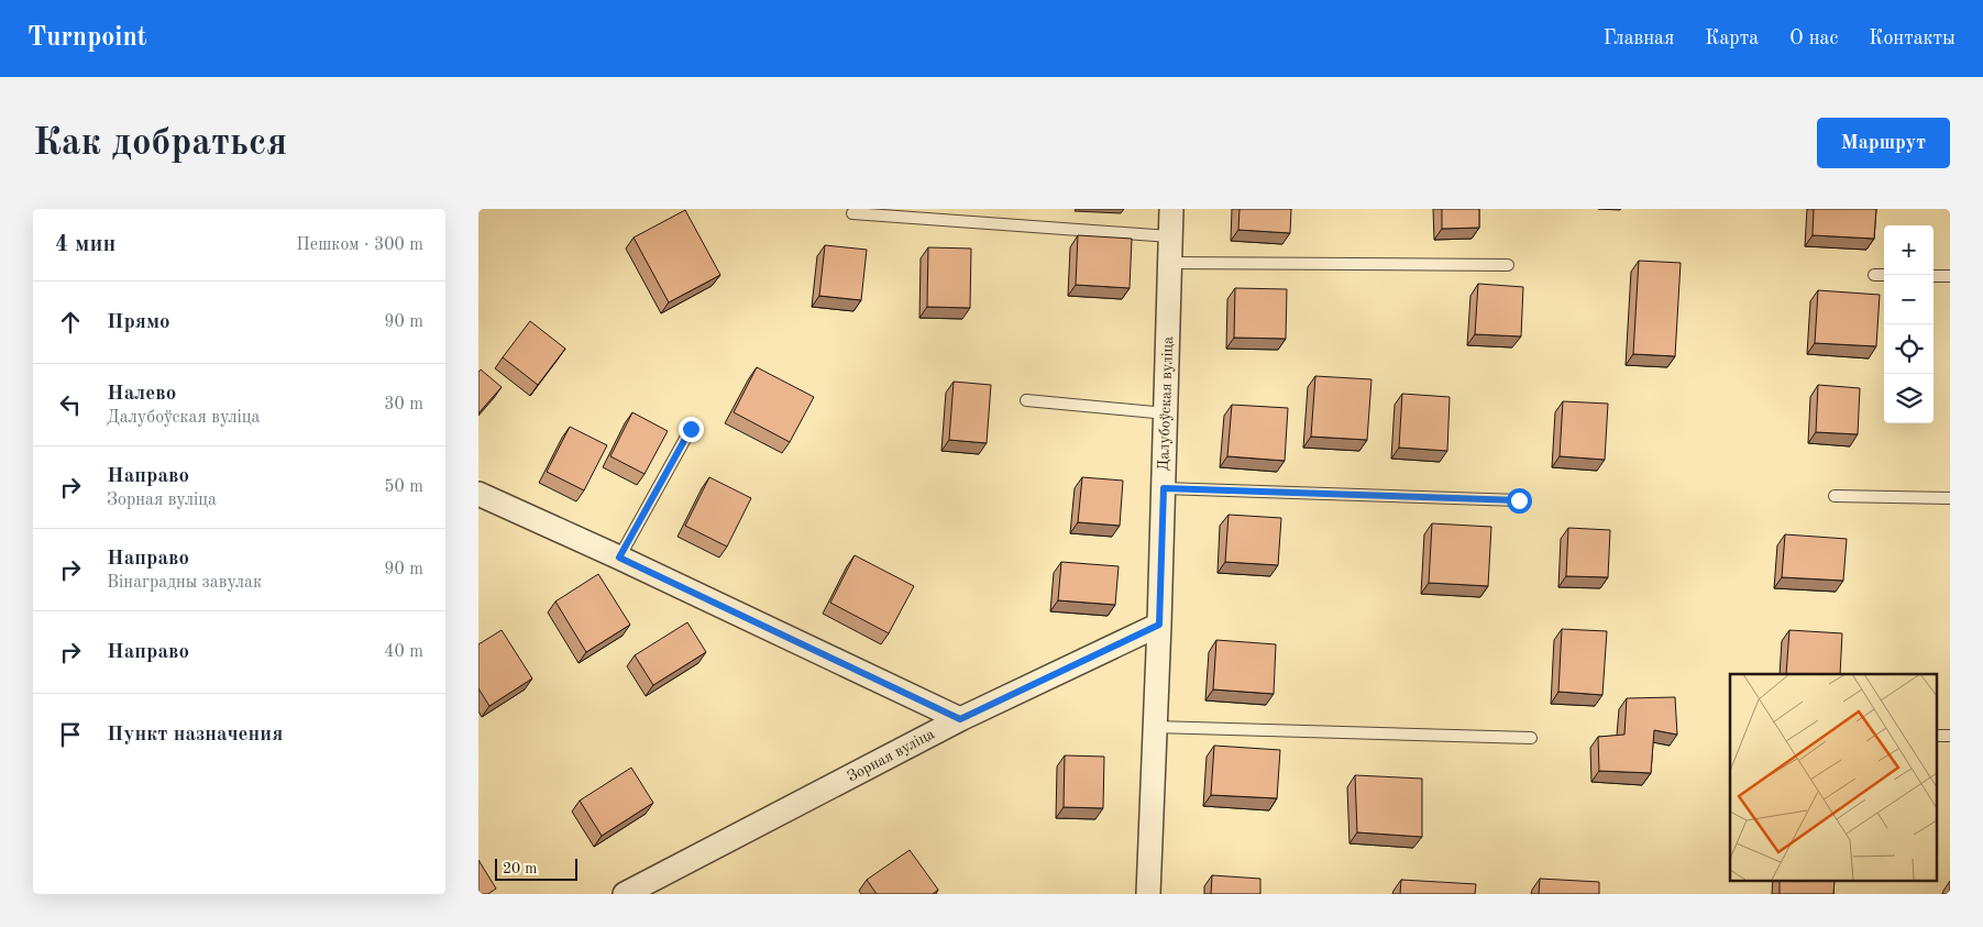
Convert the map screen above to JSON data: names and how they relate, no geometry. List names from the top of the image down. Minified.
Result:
{"streets":{"street":["Далубоўская вуліца","Зорная вуліца"]},"crossings":[["Далубоўская вуліца","Зорная вуліца"]],"scale_bar":"20 m","page":{"header":"Turnpoint","nav":["Главная","Карта","О нас","Контакты"],"buttons":"Маршрут","title":"Как добраться","heading":["4 мин","Пешком · 300 m"],"map_buttons":["+","−"],"list":[["Прямо","90 m"],["Налево","Далубоўская вуліца","30 m"],["Направо","Зорная вуліца","50 m"],["Направо","Вінаградны завулак","90 m"],["Направо","40 m"],"Пункт назначения"],"scale":"20 m"}}
